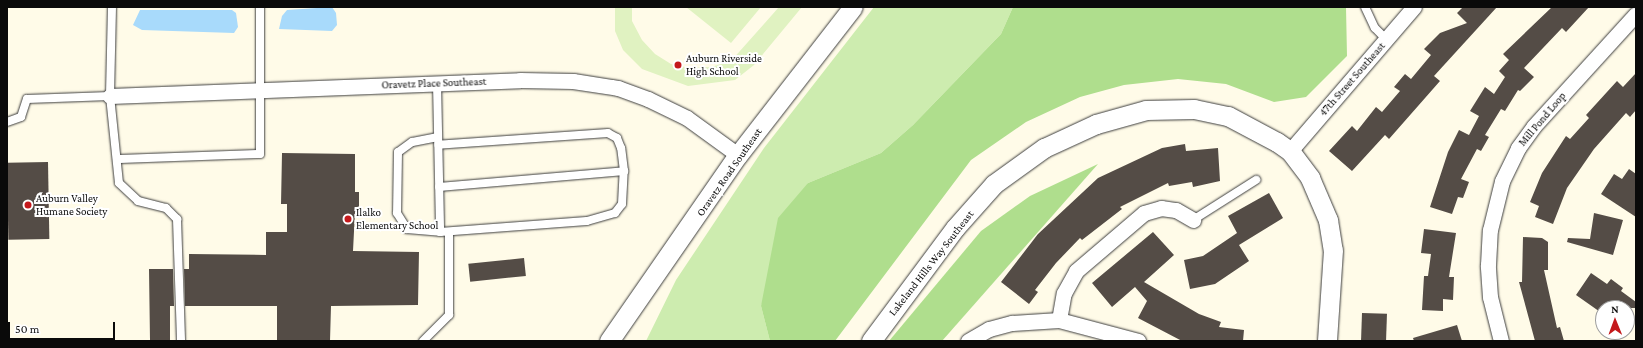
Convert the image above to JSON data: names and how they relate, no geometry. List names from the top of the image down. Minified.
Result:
{"streets":{"street":["47th Street Southeast","Oravetz Place Southeast","Mill Pond Loop","Oravetz Road Southeast","Lakeland Hills Way Southeast"]},"crossings":[["47th Street Southeast","Lakeland Hills Way Southeast"],["Oravetz Place Southeast","Oravetz Road Southeast"]],"places":["Auburn Riverside High School","Auburn Valley Humane Society","Ilalko Elementary School"],"scale_bar":"50 m","north":"top"}
